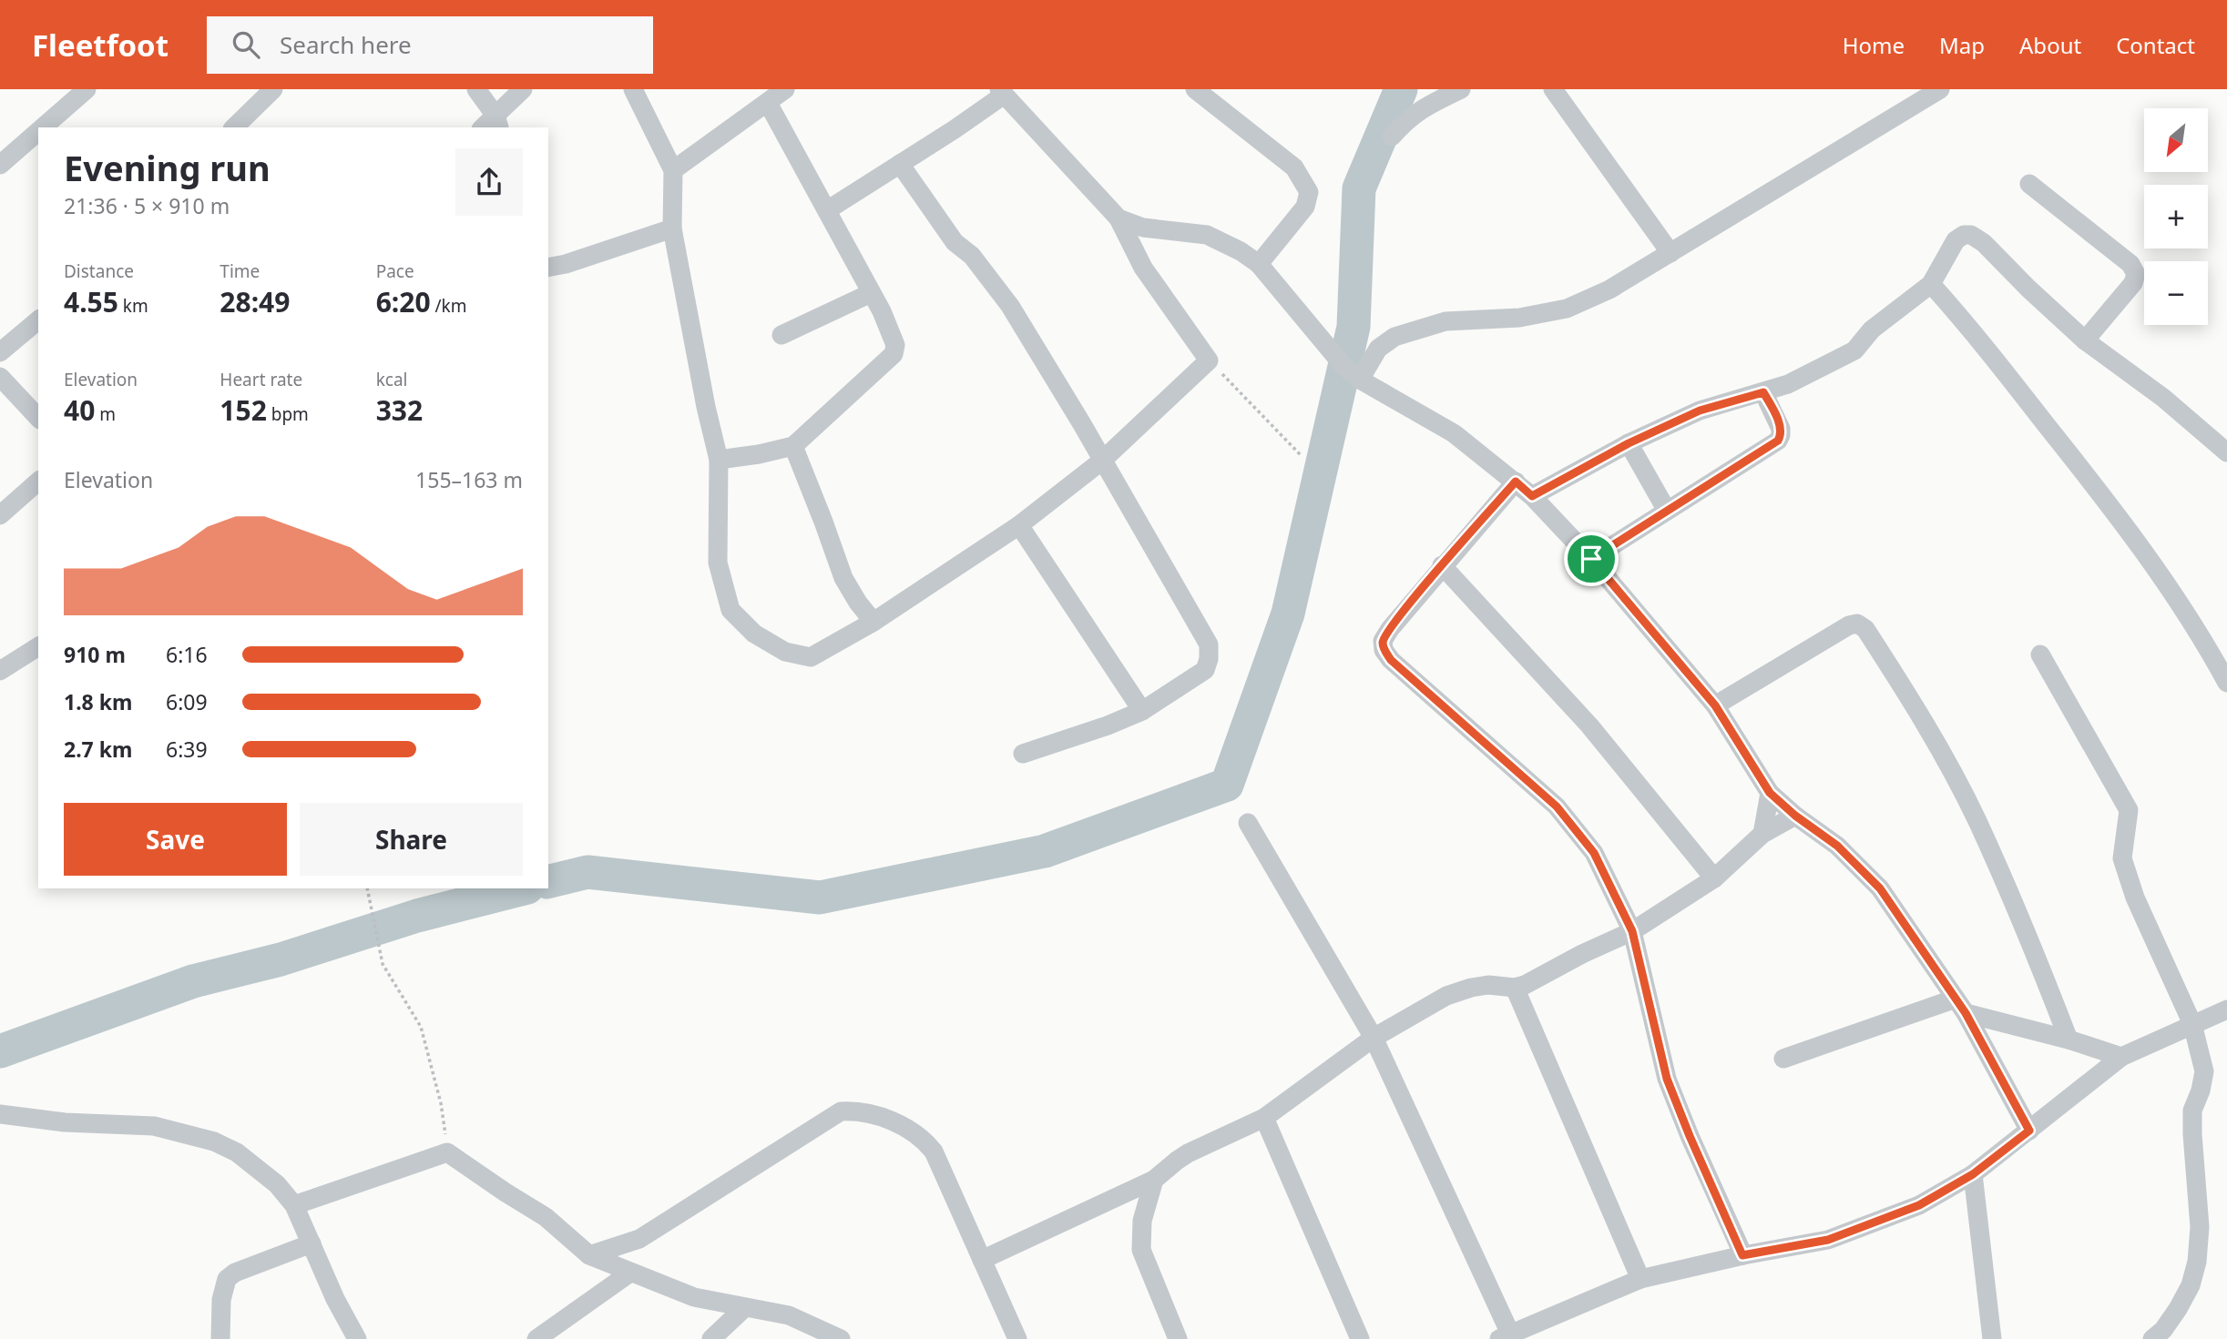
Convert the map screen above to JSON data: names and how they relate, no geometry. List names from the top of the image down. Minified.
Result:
{"north":"bottom left","page":{"header":"Fleetfoot","search":"Search here","nav":["Home","Map","About","Contact"],"map_buttons":["+","−"],"heading":["Evening run","21:36 · 5 × 910 m"],"stats":[["Distance","4.55 km"],["Time","28:49"],["Pace","6:20 /km"],["Elevation","40 m"],["Heart rate","152 bpm"],["kcal","332"]],"chart":["Elevation","155–163 m"],"list":[{"name":"910 m","note":"6:16"},{"name":"1.8 km","note":"6:09"},{"name":"2.7 km","note":"6:39"}],"buttons":["Save","Share"]}}
